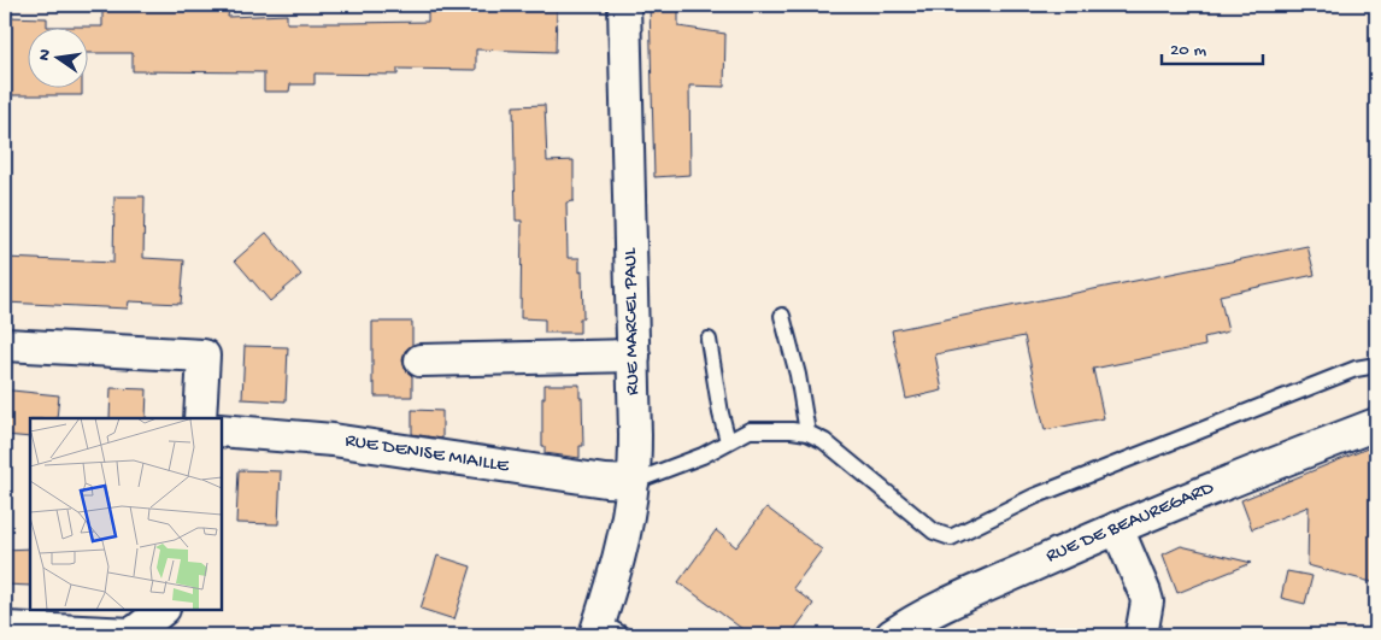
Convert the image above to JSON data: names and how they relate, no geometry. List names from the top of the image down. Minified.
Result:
{"streets":{"street":["RUE MARCEL PAUL","RUE DENISE MIAILLE","RUE DE BEAUREGARD"]},"crossings":[["RUE MARCEL PAUL","RUE DENISE MIAILLE"]],"scale_bar":"20 m","north":"left"}
